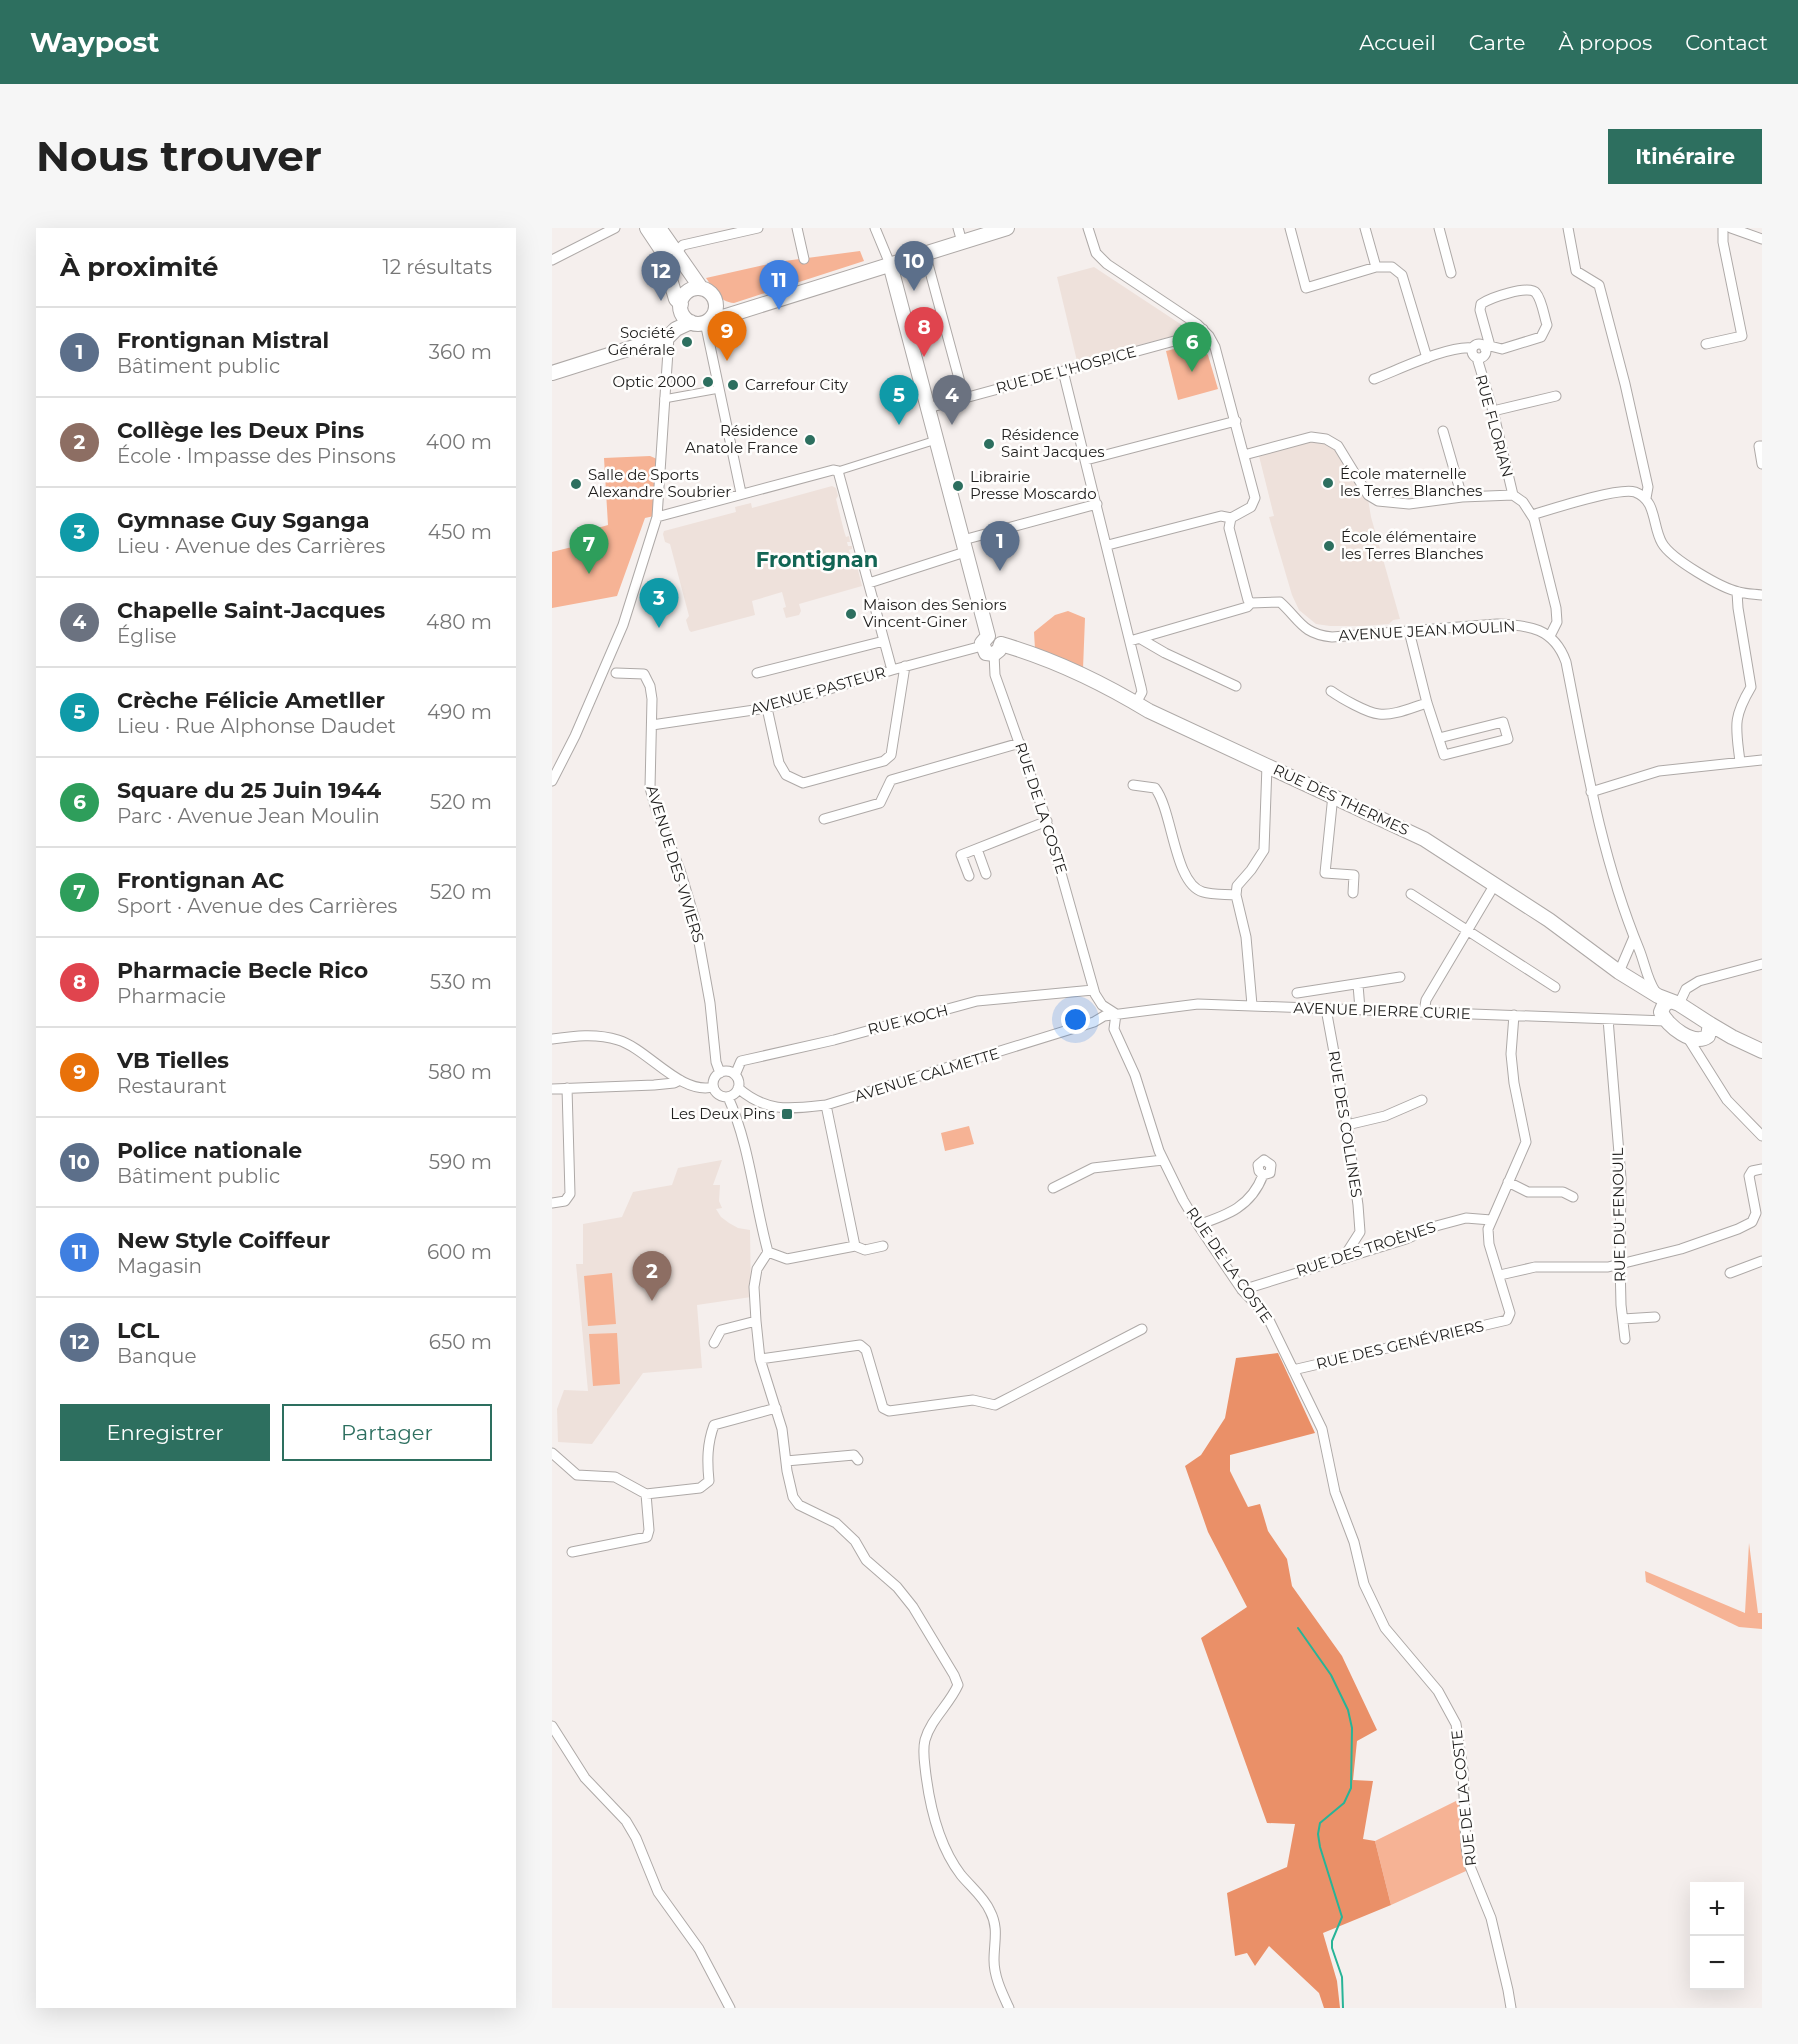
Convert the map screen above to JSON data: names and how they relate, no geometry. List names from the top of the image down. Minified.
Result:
{"streets":{"main road":["RUE DES THERMES"],"street":["RUE DE L'HOSPICE","RUE FLORIAN","AVENUE JEAN MOULIN","AVENUE PASTEUR","RUE DE LA COSTE","AVENUE DES VIVIERS","AVENUE PIERRE CURIE","RUE KOCH","AVENUE CALMETTE","RUE DES COLLINES","RUE DU FENOUIL","RUE DES TROÈNES","RUE DES GENÉVRIERS"]},"crossings":[["AVENUE PASTEUR","RUE DES THERMES"],["AVENUE PASTEUR","RUE DE LA COSTE"],["AVENUE PASTEUR","AVENUE DES VIVIERS"],["RUE DES THERMES","RUE DE LA COSTE"],["RUE DES THERMES","AVENUE PIERRE CURIE"],["RUE DE LA COSTE","AVENUE PIERRE CURIE"],["RUE DE LA COSTE","RUE KOCH"],["RUE DE LA COSTE","AVENUE CALMETTE"],["RUE DE LA COSTE","RUE DES TROÈNES"],["RUE DE LA COSTE","RUE DES GENÉVRIERS"],["AVENUE DES VIVIERS","RUE KOCH"],["AVENUE DES VIVIERS","AVENUE CALMETTE"],["AVENUE PIERRE CURIE","AVENUE CALMETTE"],["AVENUE PIERRE CURIE","RUE DES COLLINES"],["AVENUE PIERRE CURIE","RUE DU FENOUIL"],["RUE KOCH","AVENUE CALMETTE"]],"districts":["Frontignan"],"places":{"other":["Société Générale","Optic 2000","Carrefour City","Résidence Anatole France","Résidence Saint Jacques","École maternelle les Terres Blanches","Salle de Sports Alexandre Soubrier","Librairie Presse Moscardo","École élémentaire les Terres Blanches","Maison des Seniors Vincent-Giner"],"transit":["Les Deux Pins"]},"page":{"header":"Waypost","nav":["Accueil","Carte","À propos","Contact"],"buttons":["Itinéraire",["Enregistrer","Partager"]],"title":"Nous trouver","heading":["À proximité","12 résultats"],"pins":["10","12","11","8","9","6","4","5","1","7","3","2"],"list":[{"mark":"1","name":"Frontignan Mistral","note":"Bâtiment public","value":"360 m"},{"mark":"2","name":"Collège les Deux Pins","note":"École · Impasse des Pinsons","value":"400 m"},{"mark":"3","name":"Gymnase Guy Sganga","note":"Lieu · Avenue des Carrières","value":"450 m"},{"mark":"4","name":"Chapelle Saint-Jacques","note":"Église","value":"480 m"},{"mark":"5","name":"Crèche Félicie Ametller","note":"Lieu · Rue Alphonse Daudet","value":"490 m"},{"mark":"6","name":"Square du 25 Juin 1944","note":"Parc · Avenue Jean Moulin","value":"520 m"},{"mark":"7","name":"Frontignan AC","note":"Sport · Avenue des Carrières","value":"520 m"},{"mark":"8","name":"Pharmacie Becle Rico","note":"Pharmacie","value":"530 m"},{"mark":"9","name":"VB Tielles","note":"Restaurant","value":"580 m"},{"mark":"10","name":"Police nationale","note":"Bâtiment public","value":"590 m"},{"mark":"11","name":"New Style Coiffeur","note":"Magasin","value":"600 m"},{"mark":"12","name":"LCL","note":"Banque","value":"650 m"}],"map_buttons":["+","−"]}}
